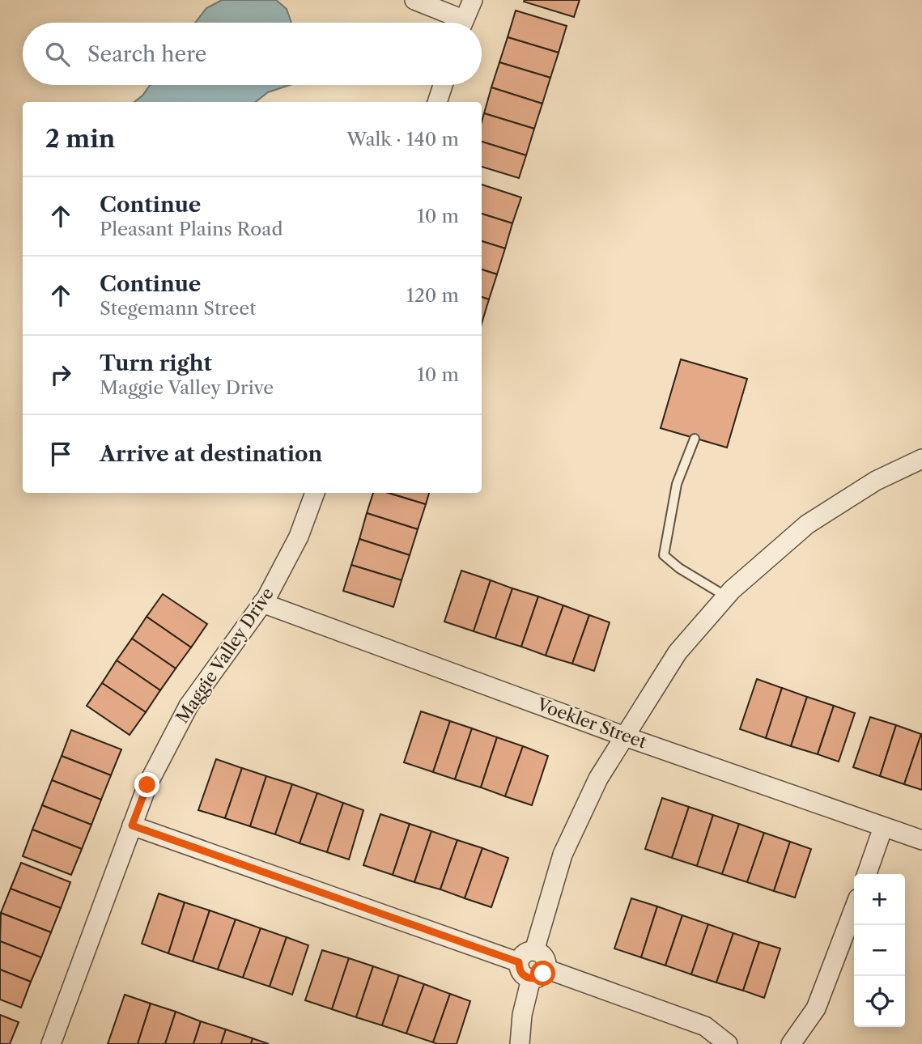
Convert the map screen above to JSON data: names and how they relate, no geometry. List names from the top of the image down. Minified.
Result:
{"streets":{"street":["Maggie Valley Drive","Voekler Street"]},"crossings":[["Maggie Valley Drive","Voekler Street"]],"page":{"search":"Search here","heading":["2 min","Walk · 140 m"],"list":[["Continue","Pleasant Plains Road","10 m"],["Continue","Stegemann Street","120 m"],["Turn right","Maggie Valley Drive","10 m"],"Arrive at destination"],"map_buttons":["+","−"]}}
